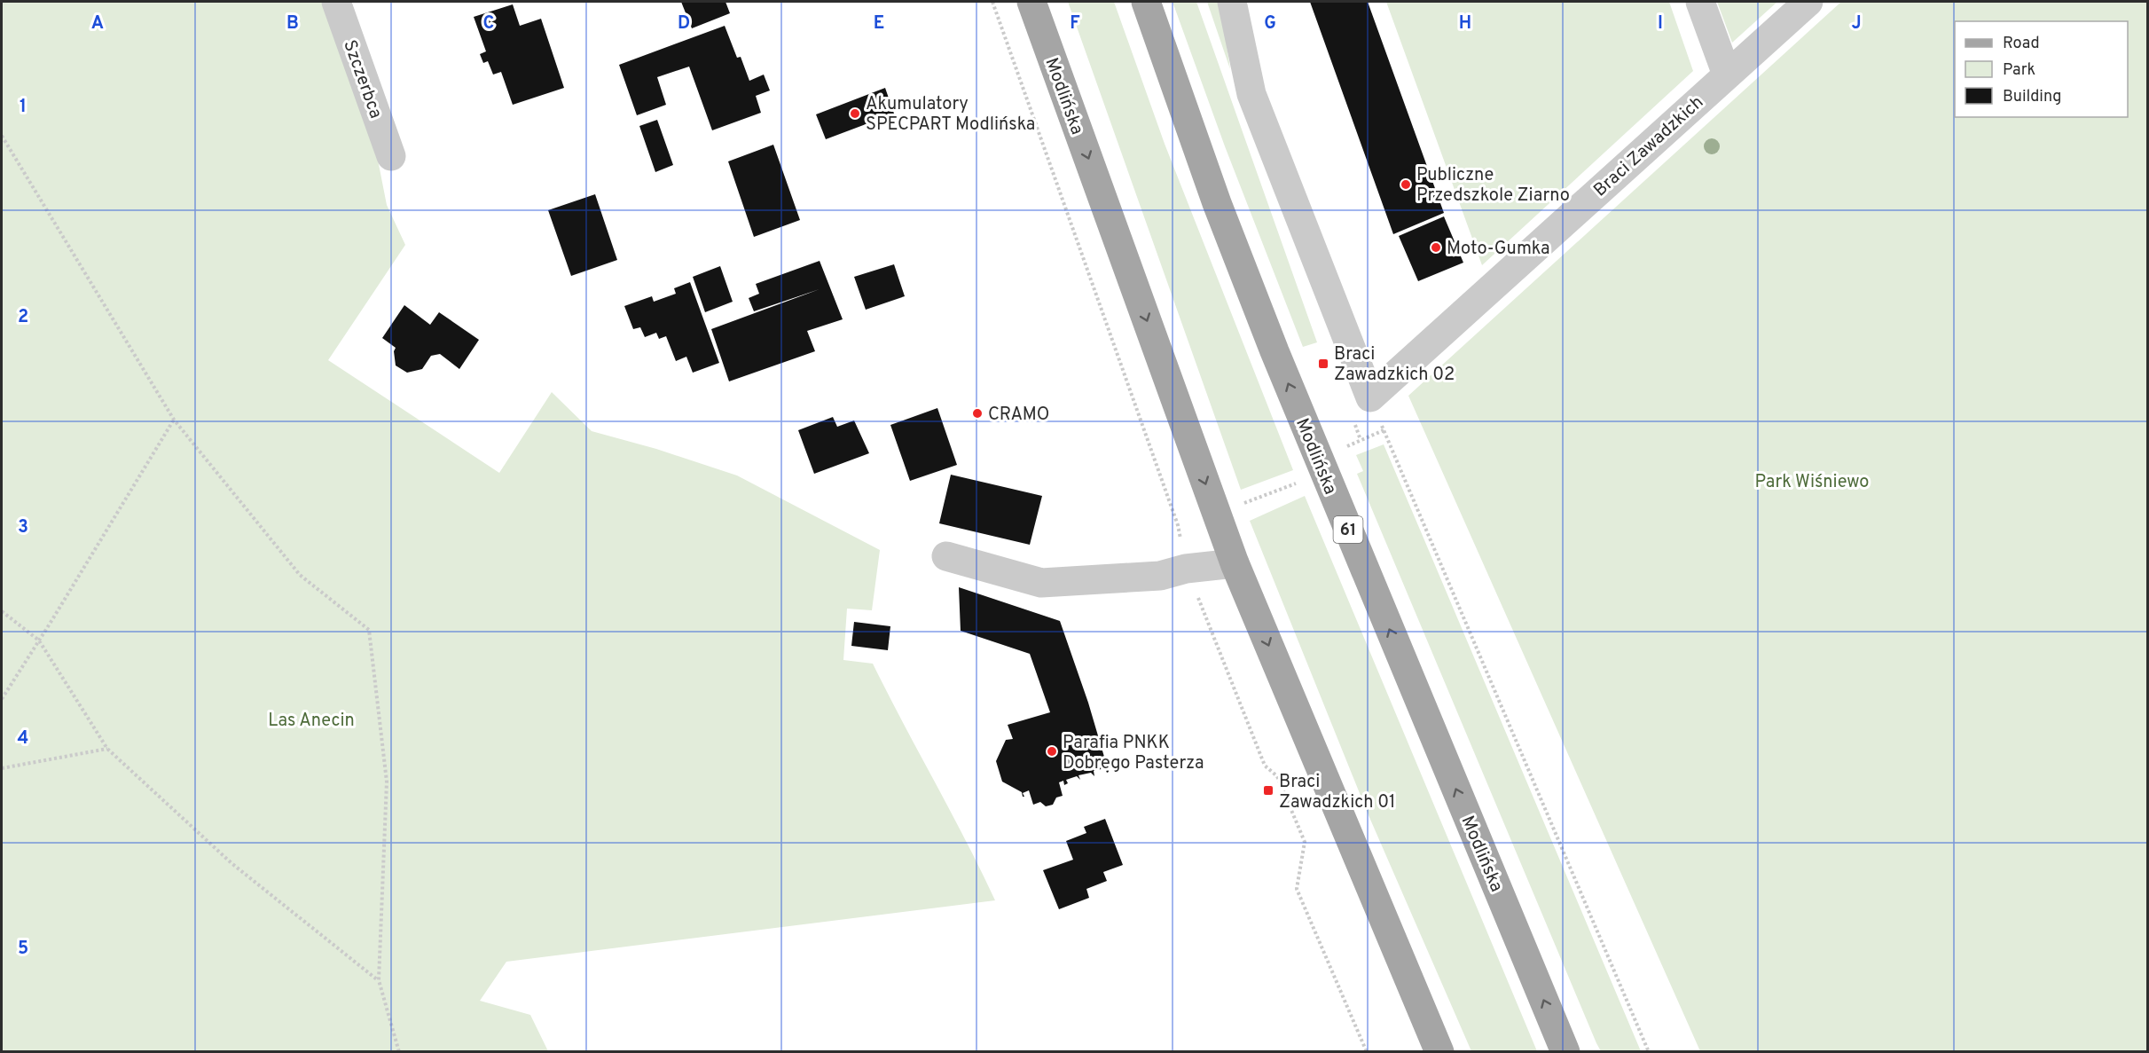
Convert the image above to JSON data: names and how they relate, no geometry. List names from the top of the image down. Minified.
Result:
{"streets":{"main road":["Modlińska","61"],"street":["Szczerbca","Braci Zawadzkich"]},"parks":["Park Wiśniewo","Las Anecin"],"places":{"other":["Akumulatory SPECPART Modlińska","Publiczne Przedszkole Ziarno","Moto-Gumka","CRAMO","Parafia PNKK Dobrego Pasterza"],"transit":["Braci Zawadzkich 02","Braci Zawadzkich 01"]},"legend":["Road","Park","Building"],"grid":{"columns":["A","B","C","D","E","F","G","H","I","J"],"rows":["1","2","3","4","5"]}}
